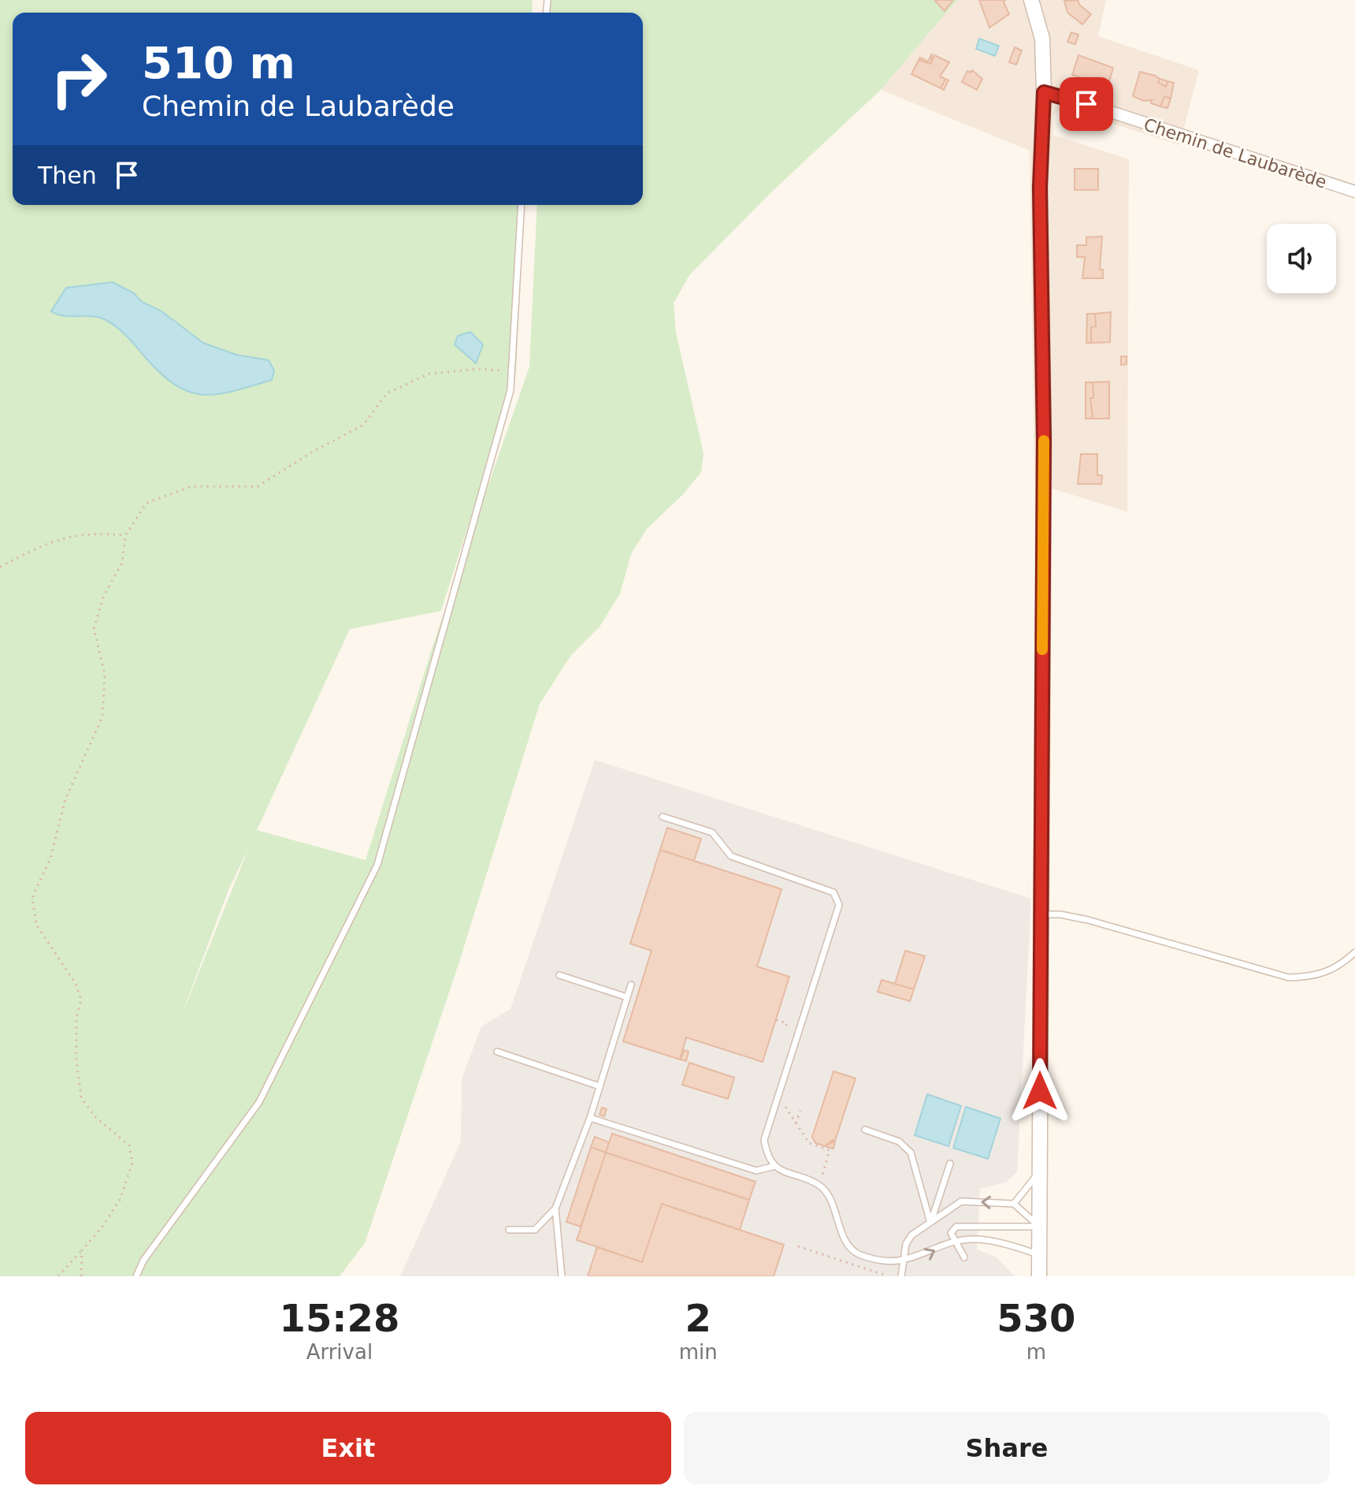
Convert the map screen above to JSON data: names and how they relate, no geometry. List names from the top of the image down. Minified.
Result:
{"streets":{"street":["Chemin de Laubarède"]},"page":{"turn":["510 m","Chemin de Laubarède"],"then":"Then","eta":["15:28","Arrival","2","min","530","m"],"buttons":["Exit","Share"]}}
